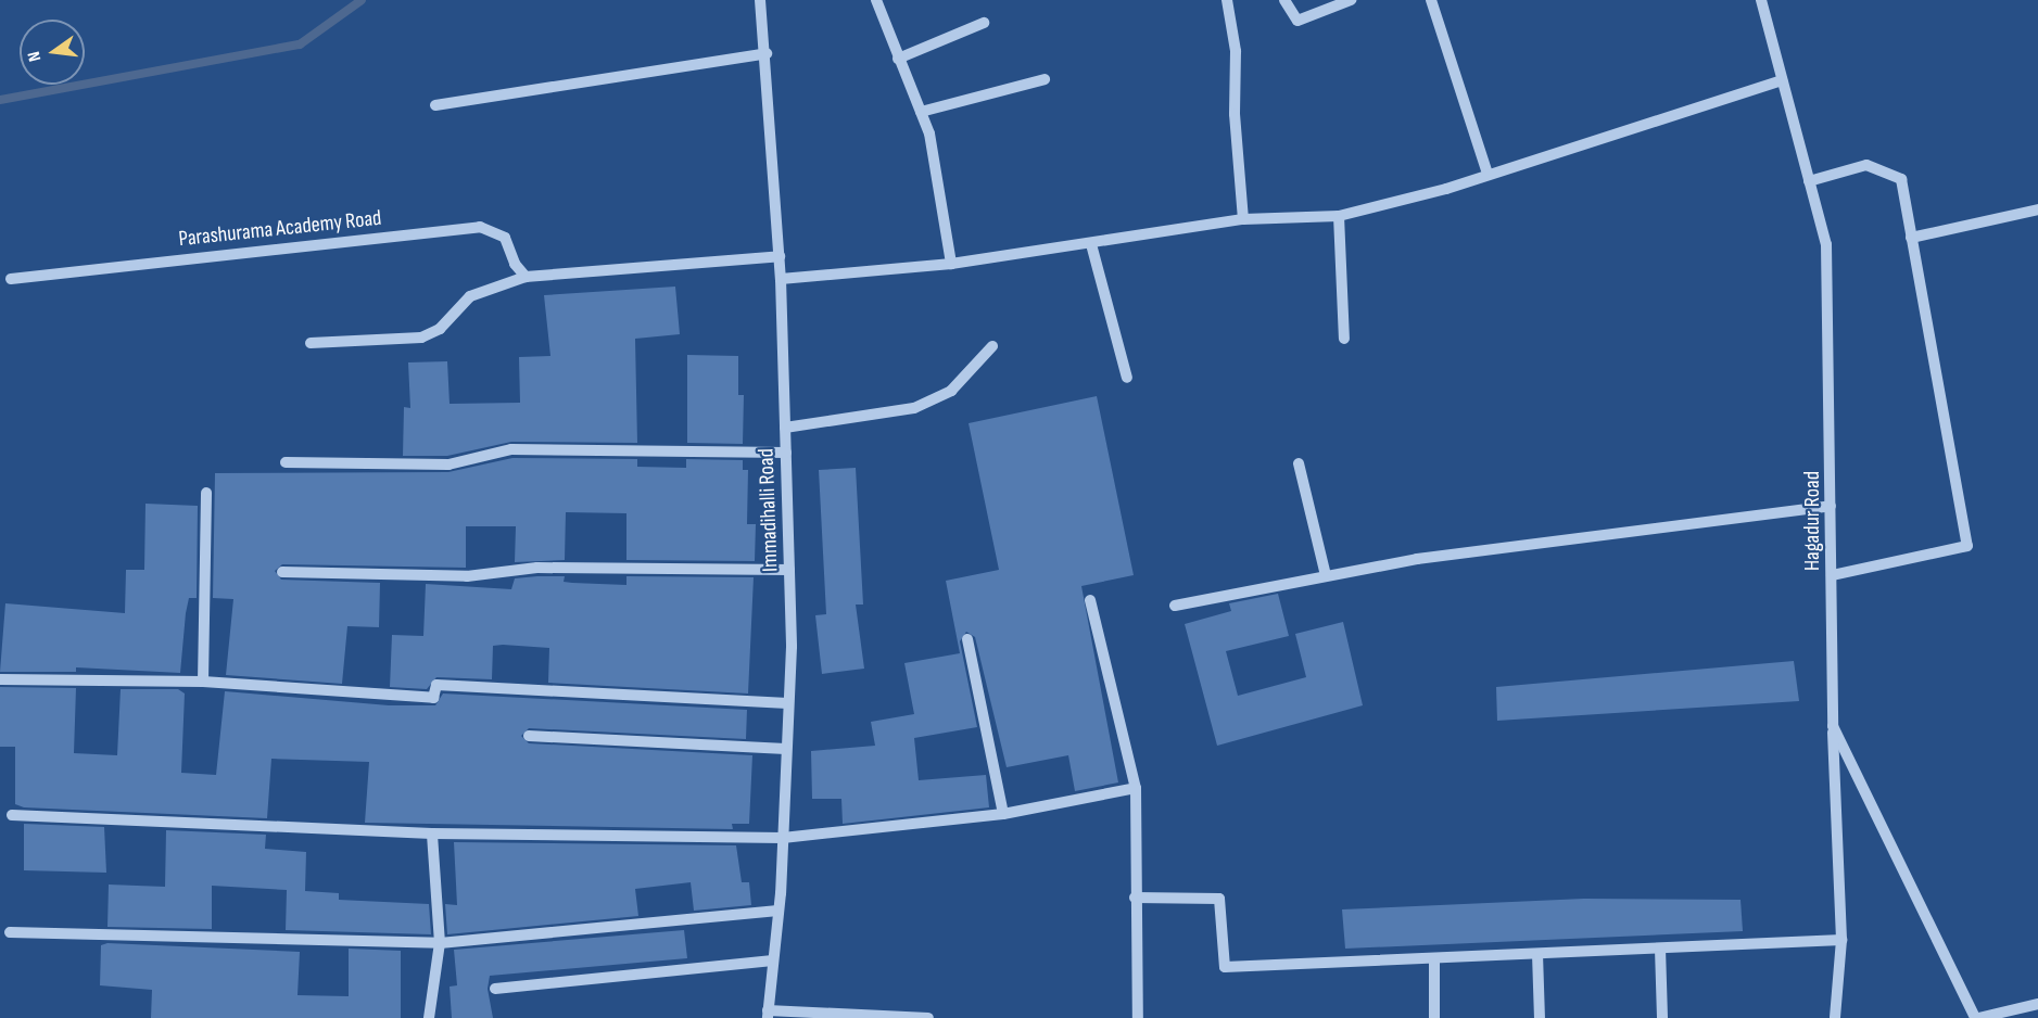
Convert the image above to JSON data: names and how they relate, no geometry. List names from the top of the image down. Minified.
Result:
{"streets":{"street":["Parashurama Academy Road","Immadihalli Road","Hagadur Road"]},"north":"left"}
